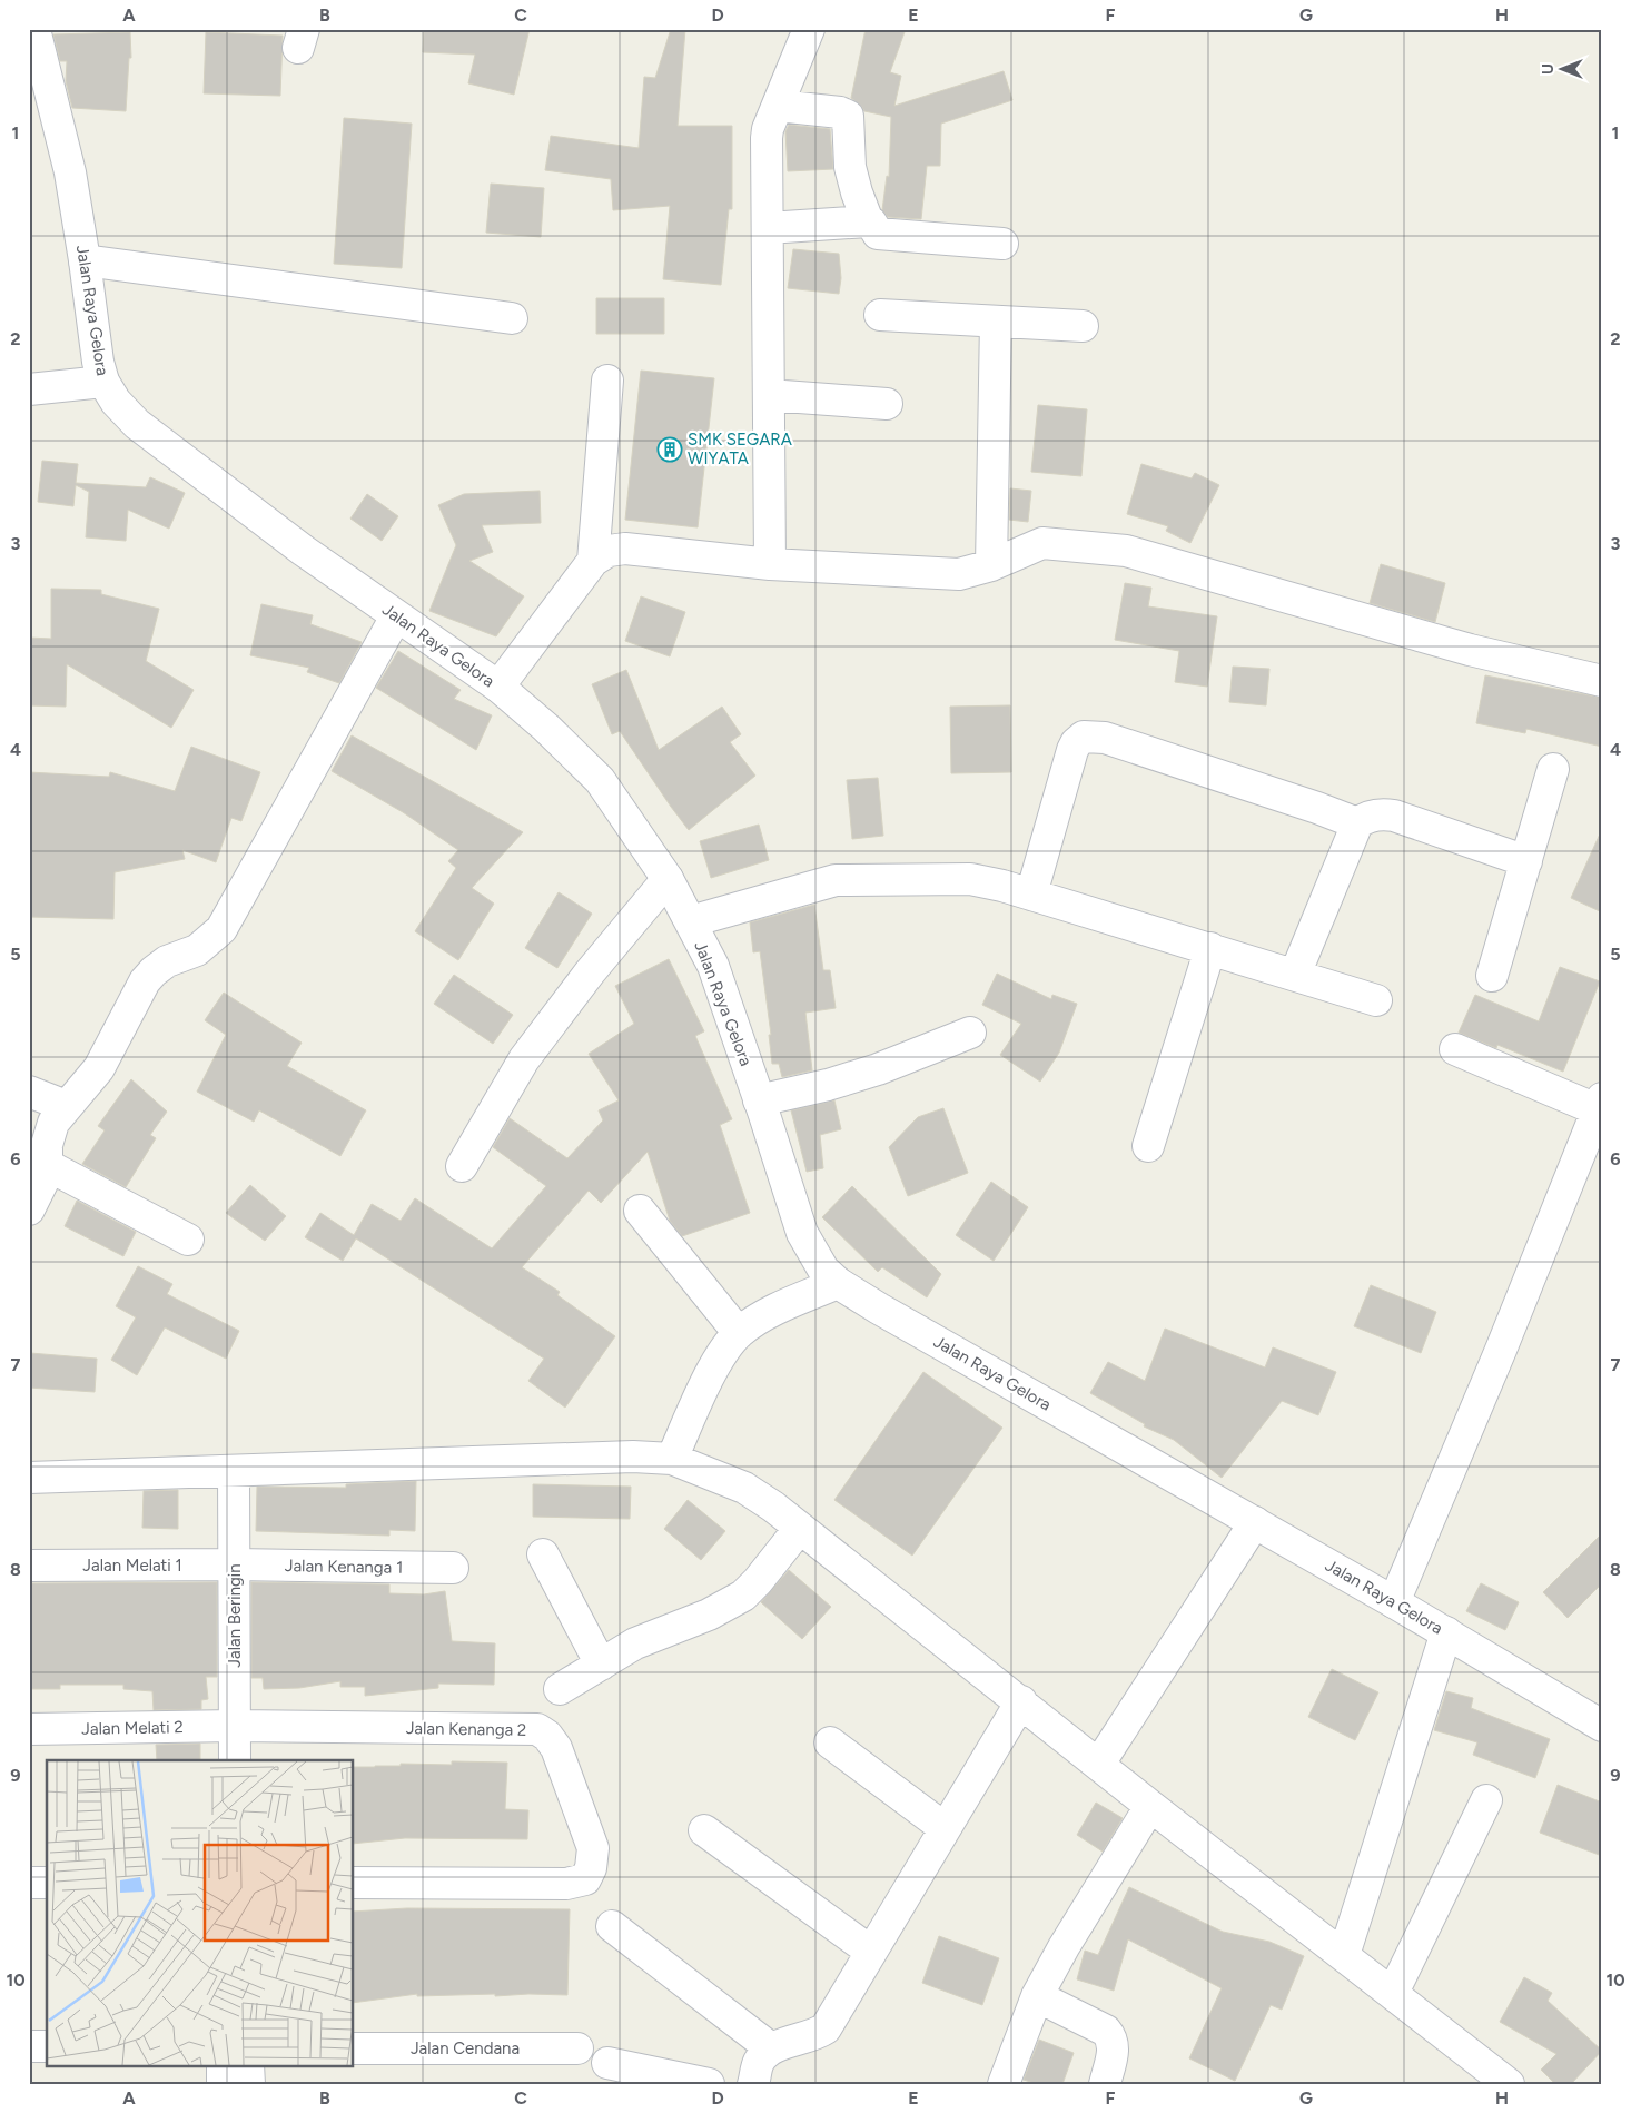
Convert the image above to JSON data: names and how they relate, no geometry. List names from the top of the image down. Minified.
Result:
{"streets":{"street":["Jalan Raya Gelora","Jalan Melati 1","Jalan Kenanga 1","Jalan Beringin","Jalan Melati 2","Jalan Kenanga 2","Jalan Cendana"]},"crossings":[["Jalan Melati 1","Jalan Kenanga 1"],["Jalan Melati 1","Jalan Beringin"],["Jalan Kenanga 1","Jalan Beringin"],["Jalan Beringin","Jalan Melati 2"],["Jalan Beringin","Jalan Kenanga 2"],["Jalan Melati 2","Jalan Kenanga 2"]],"places":{"building":["SMK SEGARA WIYATA"]},"north":"left","grid":{"columns":["A","B","C","D","E","F","G","H"],"rows":["1","2","3","4","5","6","7","8","9","10"]}}
